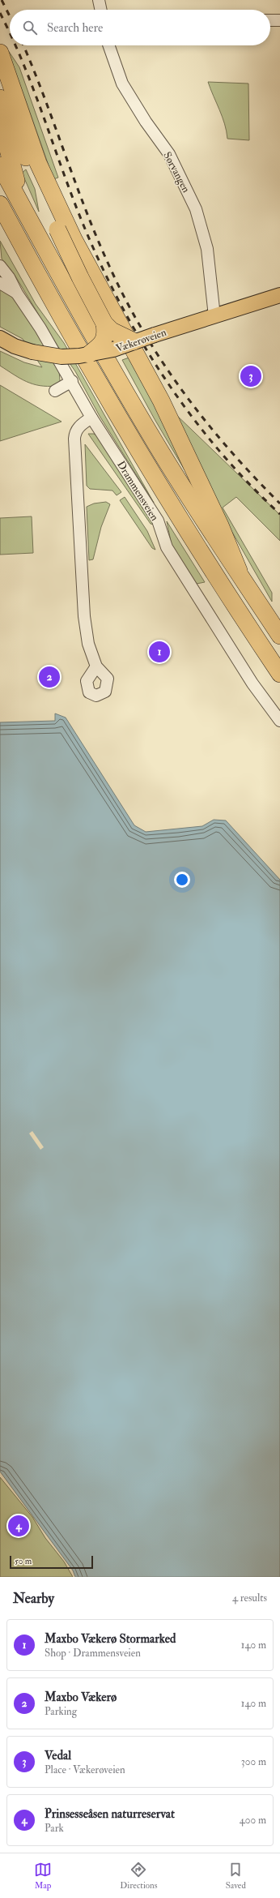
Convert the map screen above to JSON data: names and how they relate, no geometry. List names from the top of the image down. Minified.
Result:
{"streets":{"main road":["Vækerøveien"],"street":["Sørvangen","Drammensveien"]},"crossings":[["Sørvangen","Vækerøveien"]],"scale_bar":"50 m","page":{"search":"Search here","pins":["3","1","2","4"],"scale":"50 m","heading":["Nearby","4 results"],"list":[{"mark":"1","name":"Maxbo Vækerø Stormarked","note":"Shop · Drammensveien","value":"140 m"},{"mark":"2","name":"Maxbo Vækerø","note":"Parking","value":"140 m"},{"mark":"3","name":"Vedal","note":"Place · Vækerøveien","value":"300 m"},{"mark":"4","name":"Prinsesseåsen naturreservat","note":"Park","value":"400 m"}],"nav":["Map","Directions","Saved"]}}
